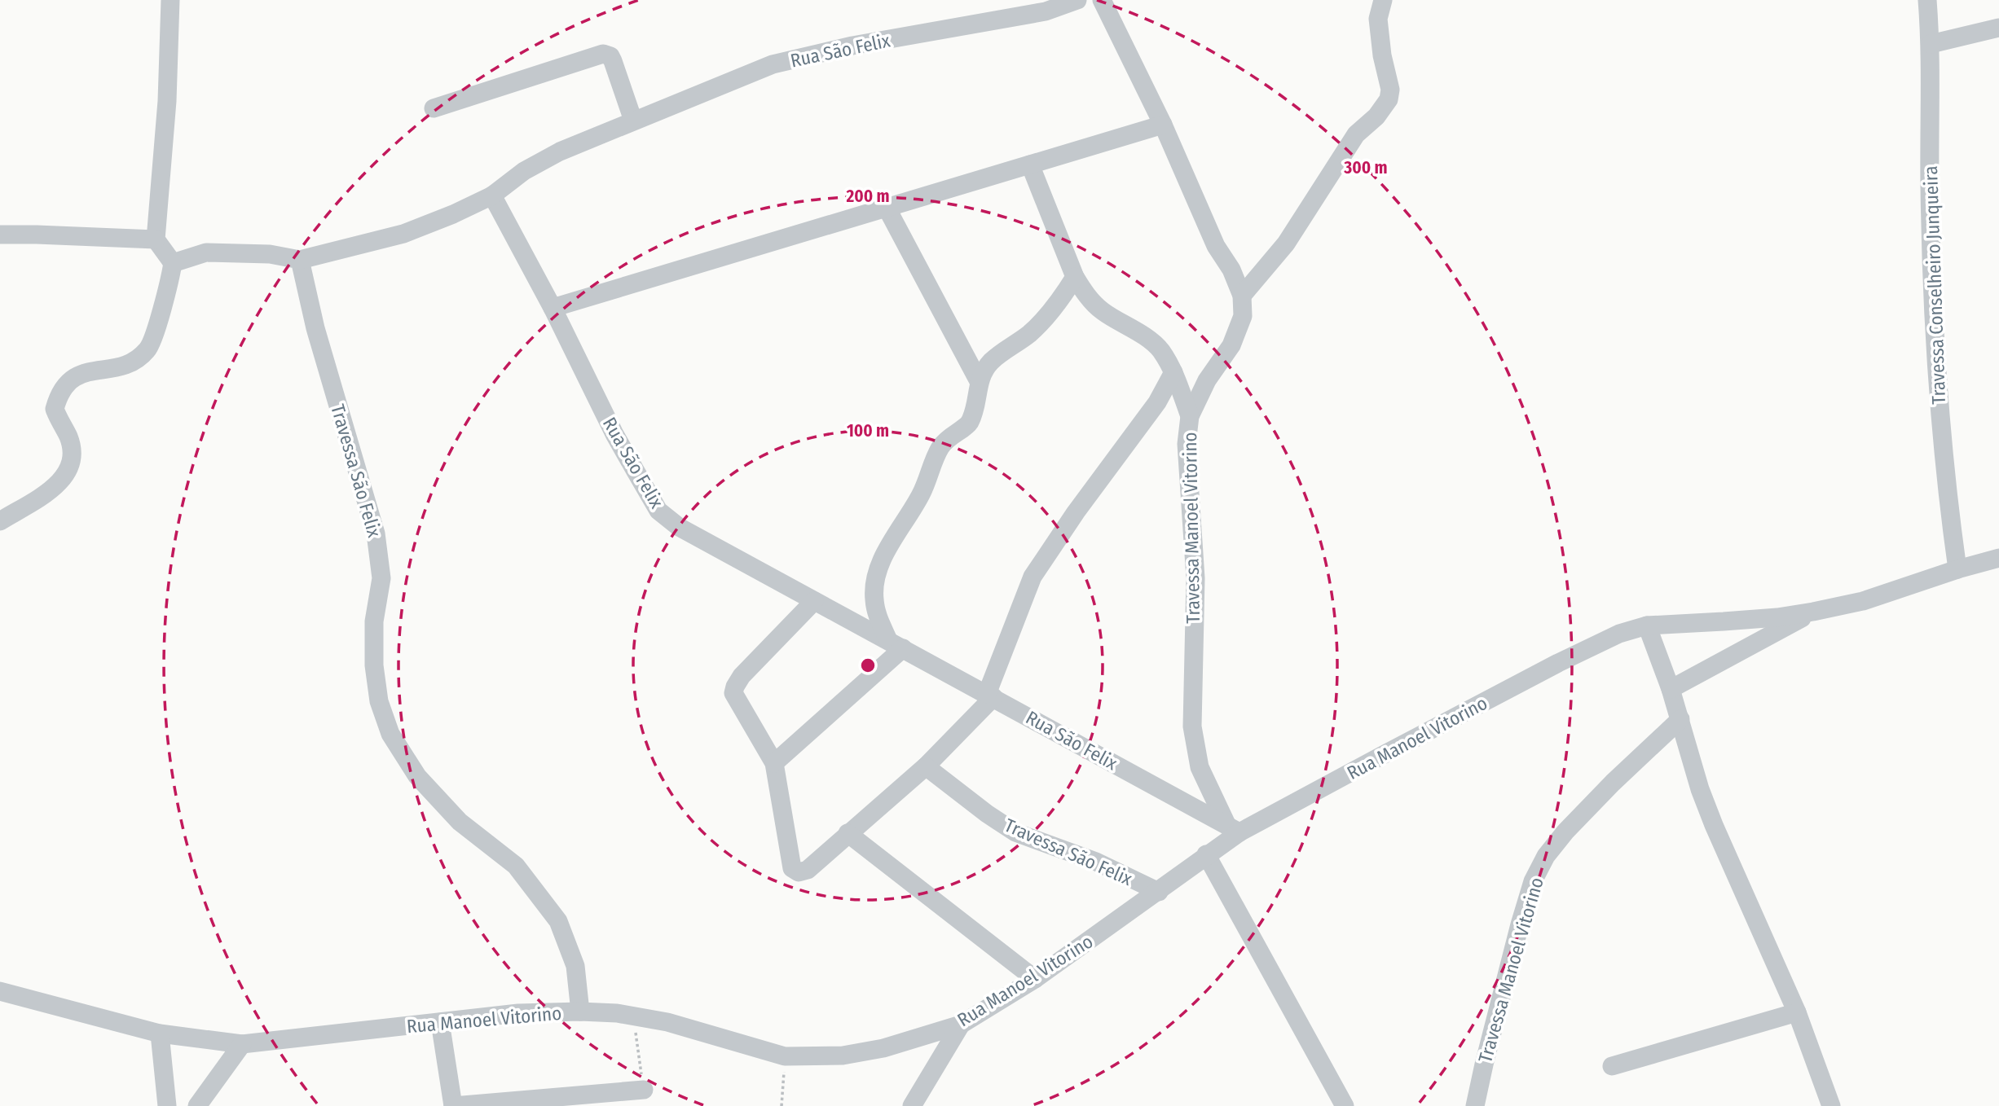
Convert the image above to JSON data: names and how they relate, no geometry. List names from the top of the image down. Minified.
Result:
{"streets":{"street":["Rua São Felix","Travessa Conselheiro Junqueira","Travessa São Felix","Travessa Manoel Vitorino","Rua Manoel Vitorino"]},"crossings":[["Rua São Felix","Travessa São Felix"],["Rua São Felix","Travessa Manoel Vitorino"],["Rua São Felix","Rua Manoel Vitorino"],["Travessa Conselheiro Junqueira","Rua Manoel Vitorino"],["Travessa São Felix","Rua Manoel Vitorino"],["Travessa Manoel Vitorino","Rua Manoel Vitorino"]],"rings":["300 m","200 m","100 m"]}
